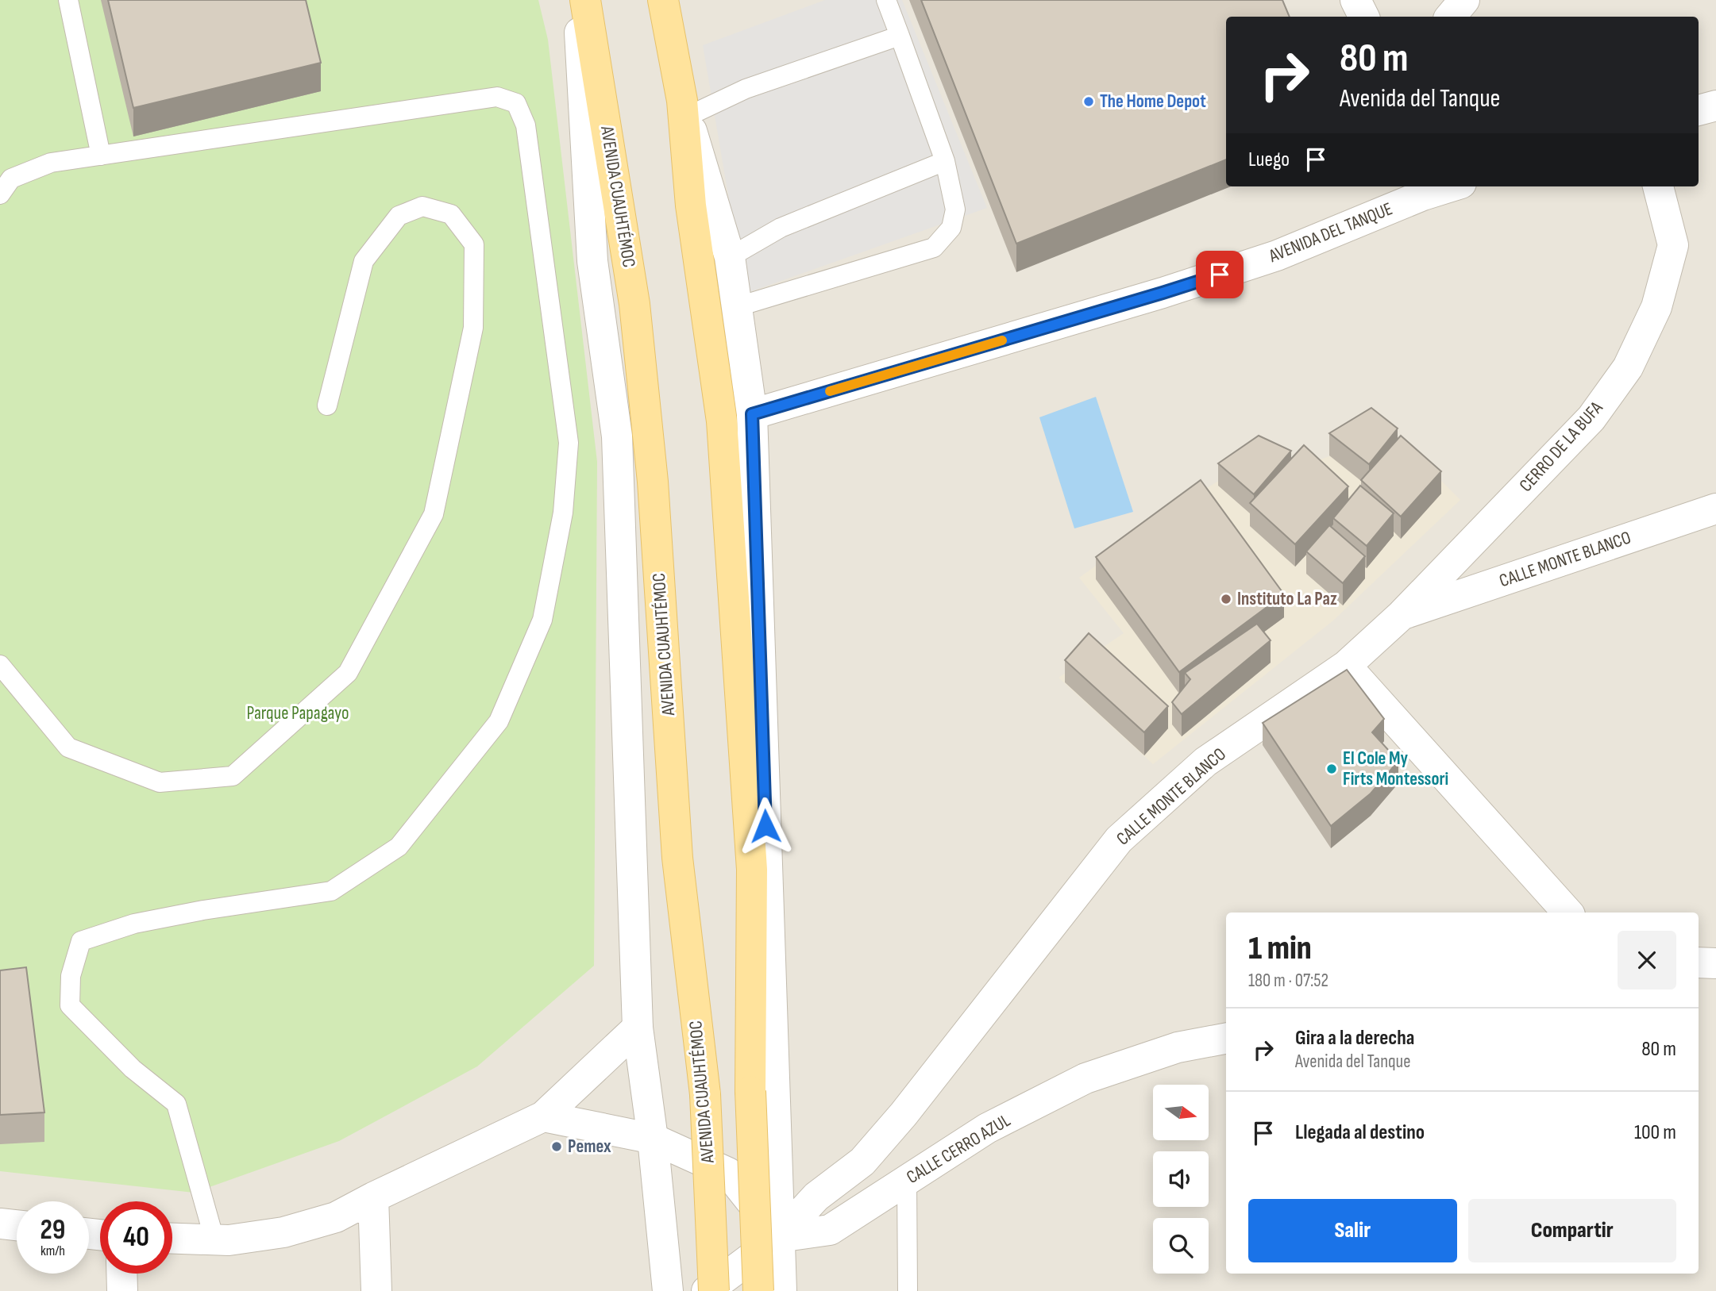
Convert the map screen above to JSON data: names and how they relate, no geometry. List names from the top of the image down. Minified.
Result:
{"streets":{"main road":["AVENIDA CUAUHTÉMOC"],"street":["AVENIDA DEL TANQUE","CERRO DE LA BUFA","CALLE MONTE BLANCO","CALLE CERRO AZUL"]},"crossings":[["CERRO DE LA BUFA","CALLE MONTE BLANCO"],["CALLE MONTE BLANCO","CALLE CERRO AZUL"]],"parks":["Parque Papagayo"],"places":["The Home Depot","Instituto La Paz","El Cole My Firts Montessori","Pemex"],"north":"right","page":{"turn":["80 m","Avenida del Tanque"],"then":"Luego","heading":["1 min","180 m · 07:52"],"list":[{"name":"Gira a la derecha","note":"Avenida del Tanque","value":"80 m"},{"name":"Llegada al destino","value":"100 m"}],"buttons":["Salir","Compartir"],"speed":"29 km/h","limit":"40"}}
